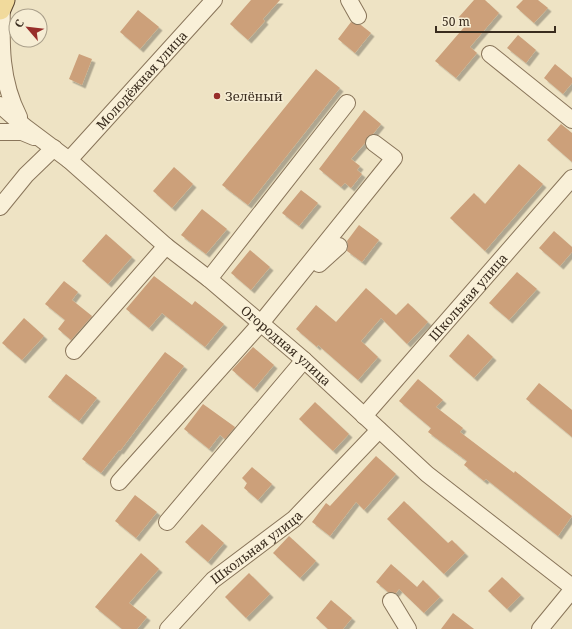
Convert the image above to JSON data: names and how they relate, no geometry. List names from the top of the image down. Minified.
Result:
{"streets":{"street":["Молодёжная улица","Школьная улица","Огородная улица"]},"crossings":[["Молодёжная улица","Огородная улица"],["Школьная улица","Огородная улица"]],"places":["Зелёный"],"scale_bar":"50 m","north":"top left"}
